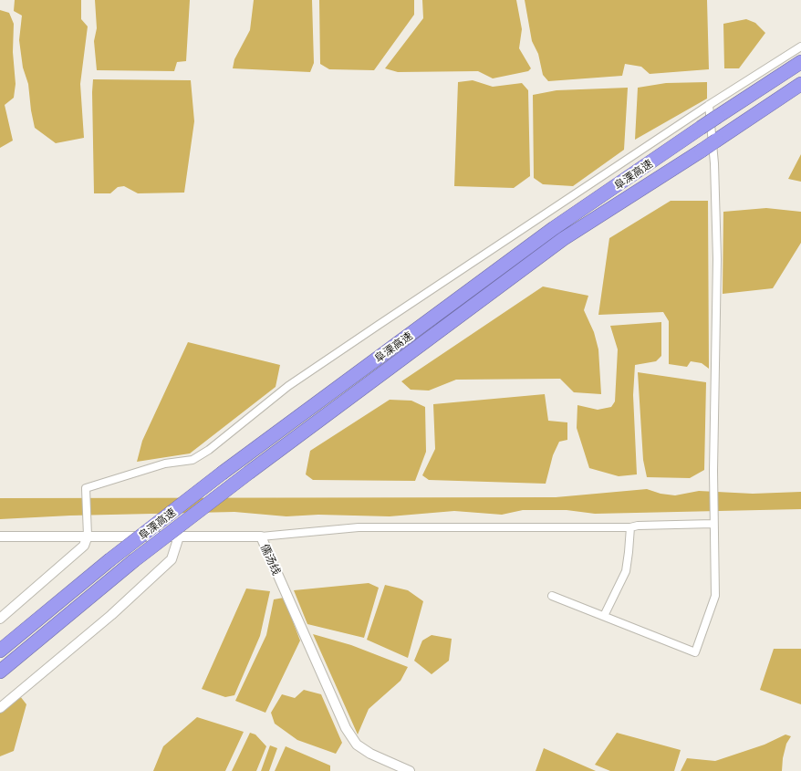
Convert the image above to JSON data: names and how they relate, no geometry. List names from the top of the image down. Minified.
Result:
{"streets":{"highway":["阜溧高速"],"street":["儒汤线"]}}
